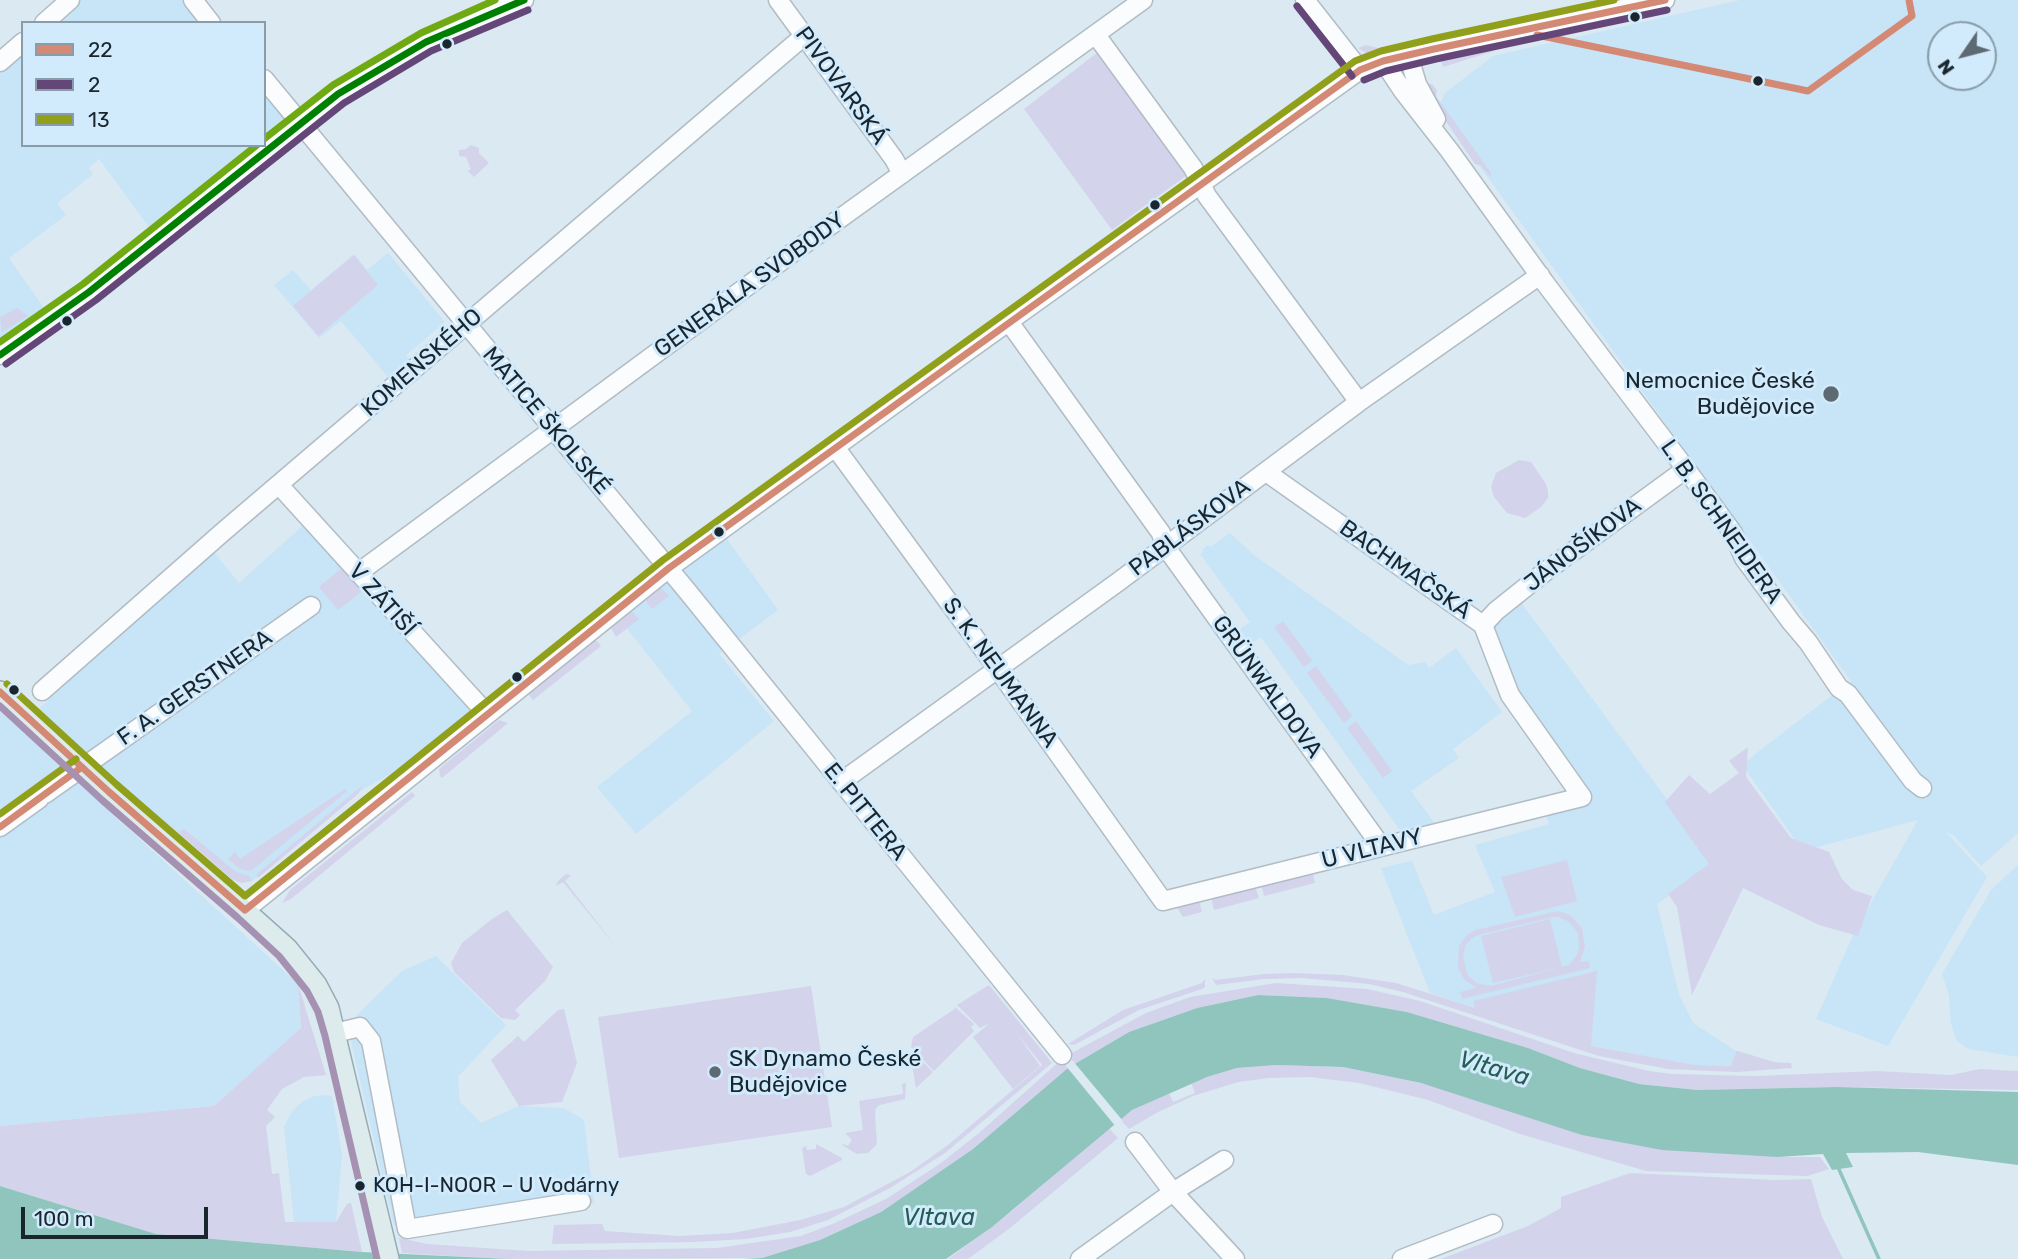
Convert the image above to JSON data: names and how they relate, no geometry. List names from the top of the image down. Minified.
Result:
{"streets":{"street":["PIVOVARSKÁ","GENERÁLA SVOBODY","KOMENSKÉHO","MATICE ŠKOLSKÉ","L. B. SCHNEIDERA","PABLÁSKOVA","JÁNOŠÍKOVA","BACHMAČSKÁ","V ZÁTIŠÍ","S. K. NEUMANNA","GRÜNWALDOVA","F. A. GERSTNERA","E. PITTERA","U VLTAVY"]},"crossings":[["PIVOVARSKÁ","GENERÁLA SVOBODY"],["PIVOVARSKÁ","KOMENSKÉHO"],["GENERÁLA SVOBODY","MATICE ŠKOLSKÉ"],["GENERÁLA SVOBODY","V ZÁTIŠÍ"],["KOMENSKÉHO","MATICE ŠKOLSKÉ"],["KOMENSKÉHO","V ZÁTIŠÍ"],["MATICE ŠKOLSKÉ","E. PITTERA"],["L. B. SCHNEIDERA","PABLÁSKOVA"],["L. B. SCHNEIDERA","JÁNOŠÍKOVA"],["PABLÁSKOVA","BACHMAČSKÁ"],["PABLÁSKOVA","S. K. NEUMANNA"],["PABLÁSKOVA","GRÜNWALDOVA"],["PABLÁSKOVA","E. PITTERA"],["JÁNOŠÍKOVA","BACHMAČSKÁ"],["BACHMAČSKÁ","U VLTAVY"],["S. K. NEUMANNA","U VLTAVY"],["GRÜNWALDOVA","U VLTAVY"]],"water":["Vltava"],"places":["Nemocnice České Budějovice","SK Dynamo České Budějovice","KOH-I-NOOR – U Vodárny"],"lines":["transit line 22","transit line 13","transit line 2"],"legend":["22","2","13"],"scale_bar":"100 m","north":"bottom left"}
